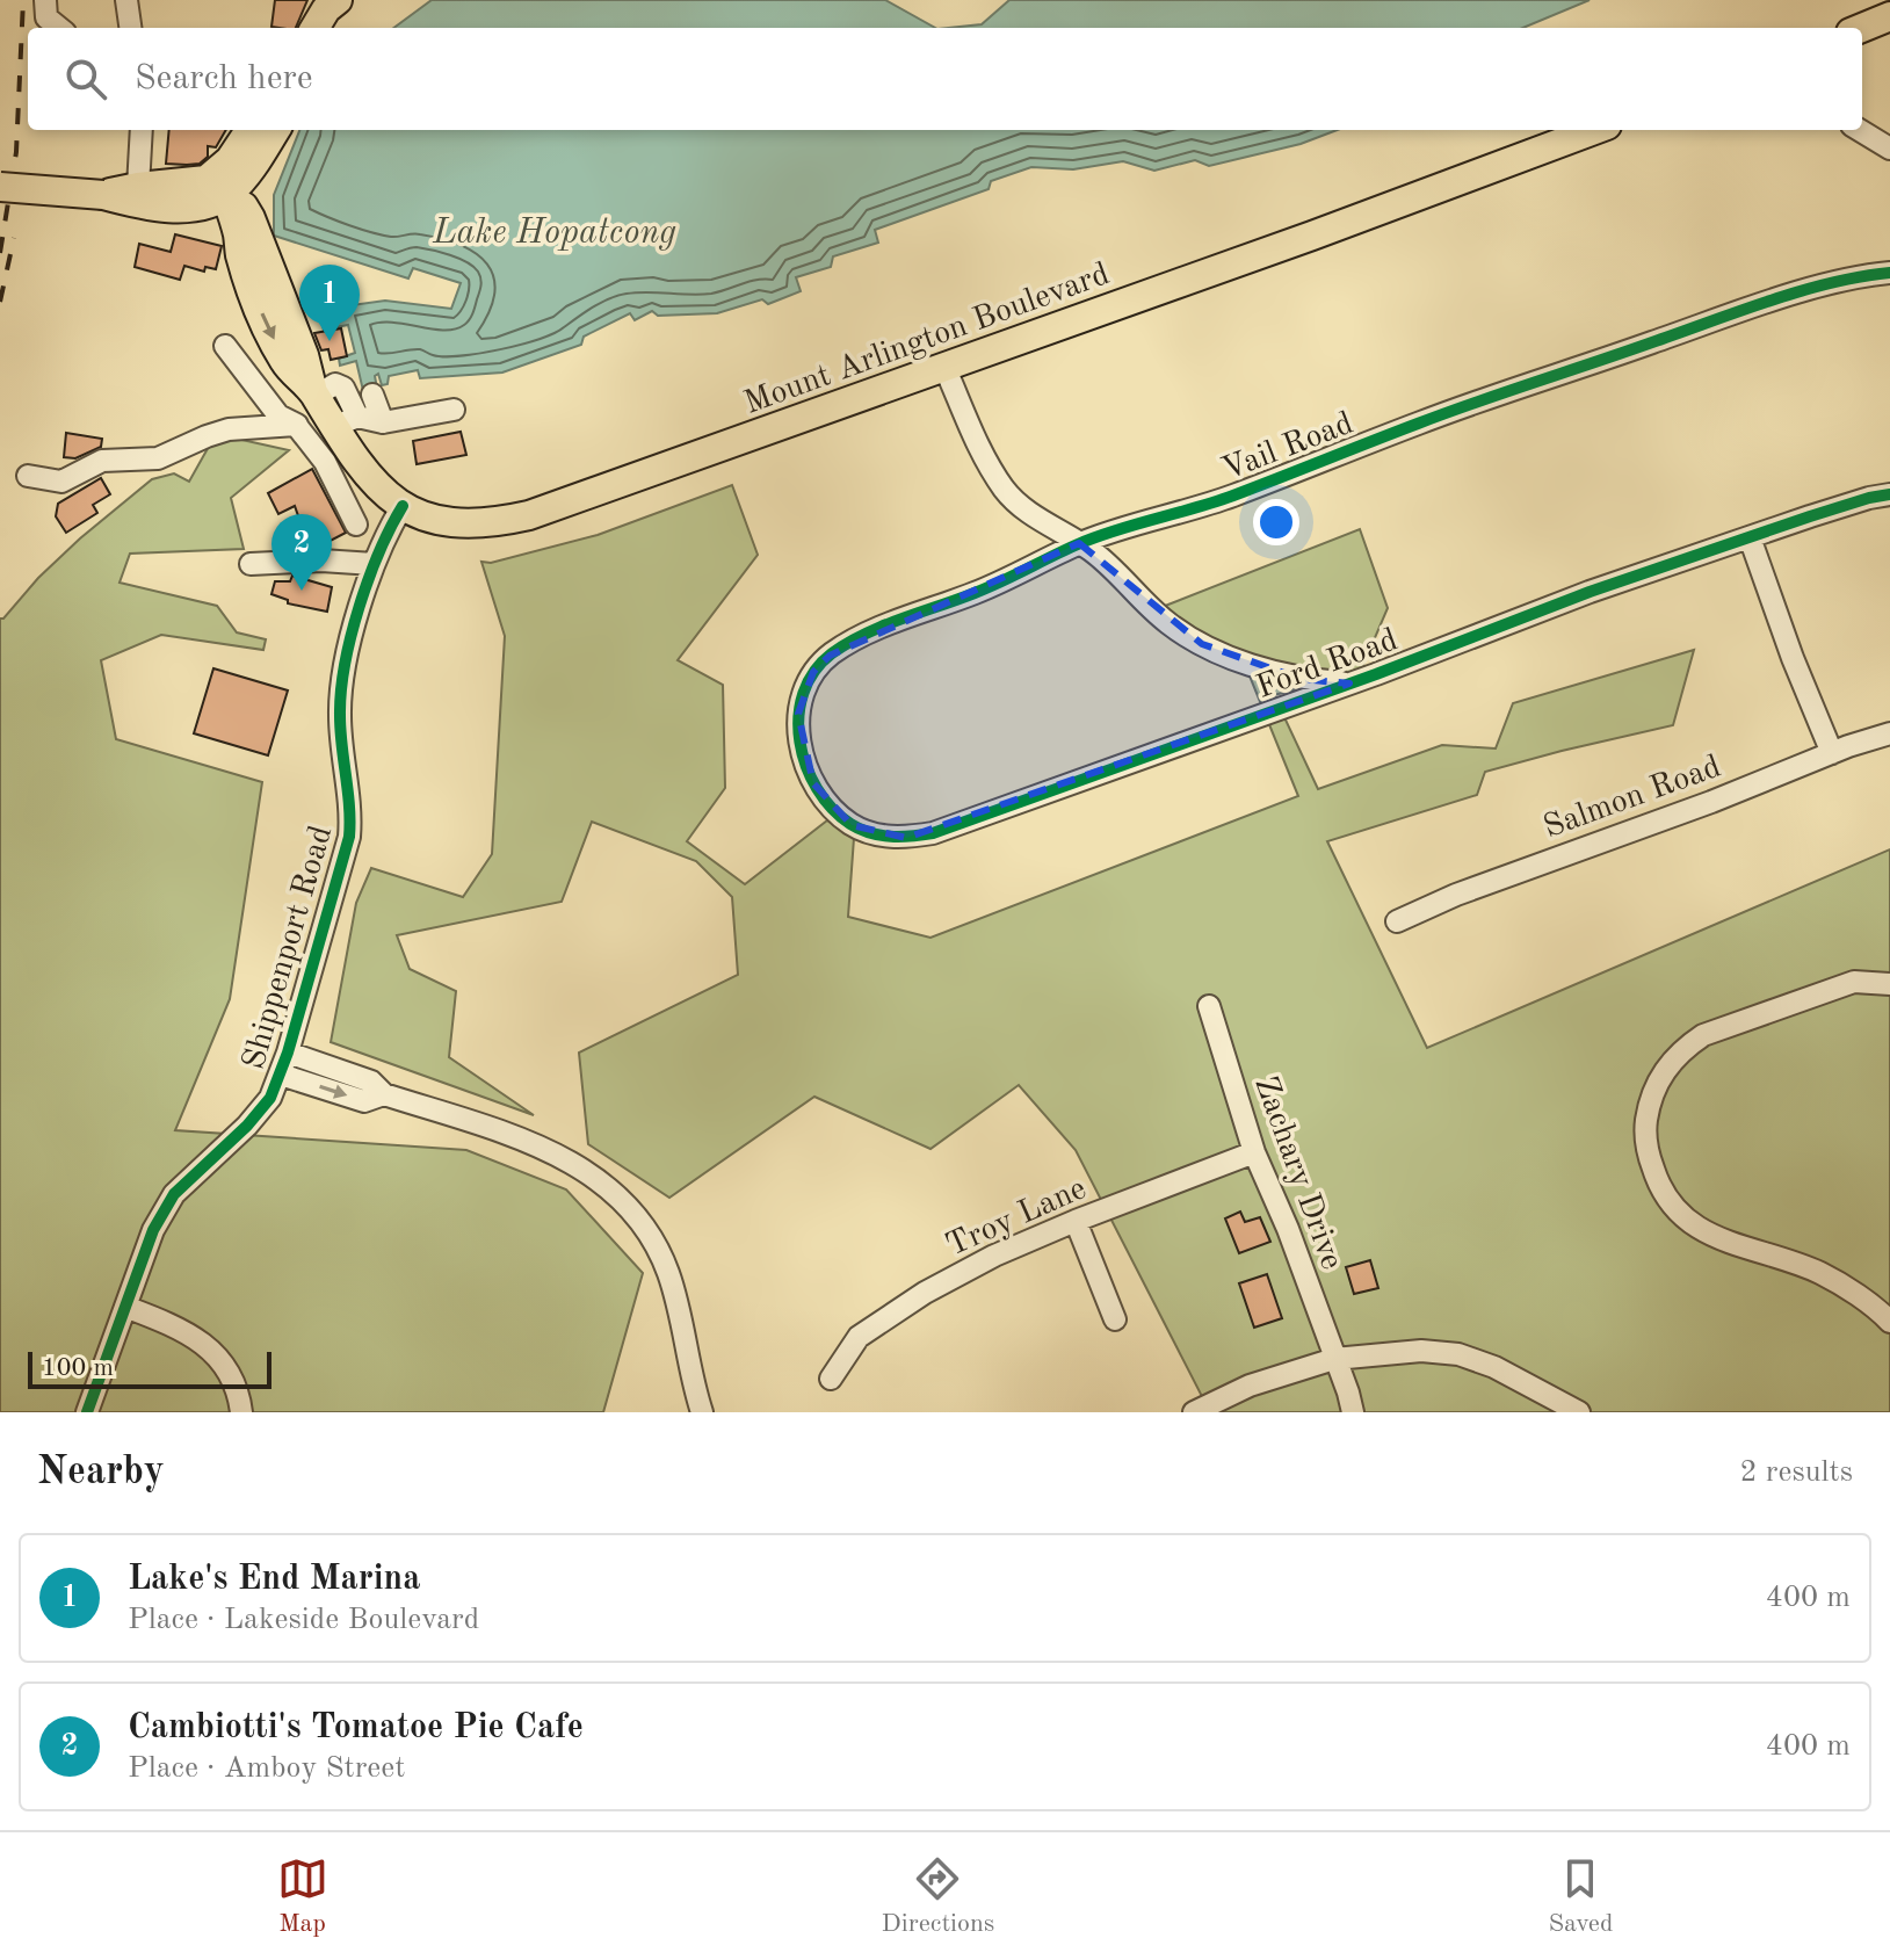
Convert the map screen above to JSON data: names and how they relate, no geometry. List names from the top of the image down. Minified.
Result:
{"streets":{"main road":["Mount Arlington Boulevard"],"street":["Vail Road","Ford Road","Salmon Road","Shippenport Road","Zachary Drive","Troy Lane"]},"crossings":[["Mount Arlington Boulevard","Shippenport Road"],["Vail Road","Ford Road"],["Zachary Drive","Troy Lane"]],"water":["Lake Hopatcong"],"scale_bar":"100 m","page":{"search":"Search here","pins":["1","2"],"scale":"100 m","heading":["Nearby","2 results"],"list":[{"mark":"1","name":"Lake's End Marina","note":"Place · Lakeside Boulevard","value":"400 m"},{"mark":"2","name":"Cambiotti's Tomatoe Pie Cafe","note":"Place · Amboy Street","value":"400 m"}],"nav":["Map","Directions","Saved"]}}
